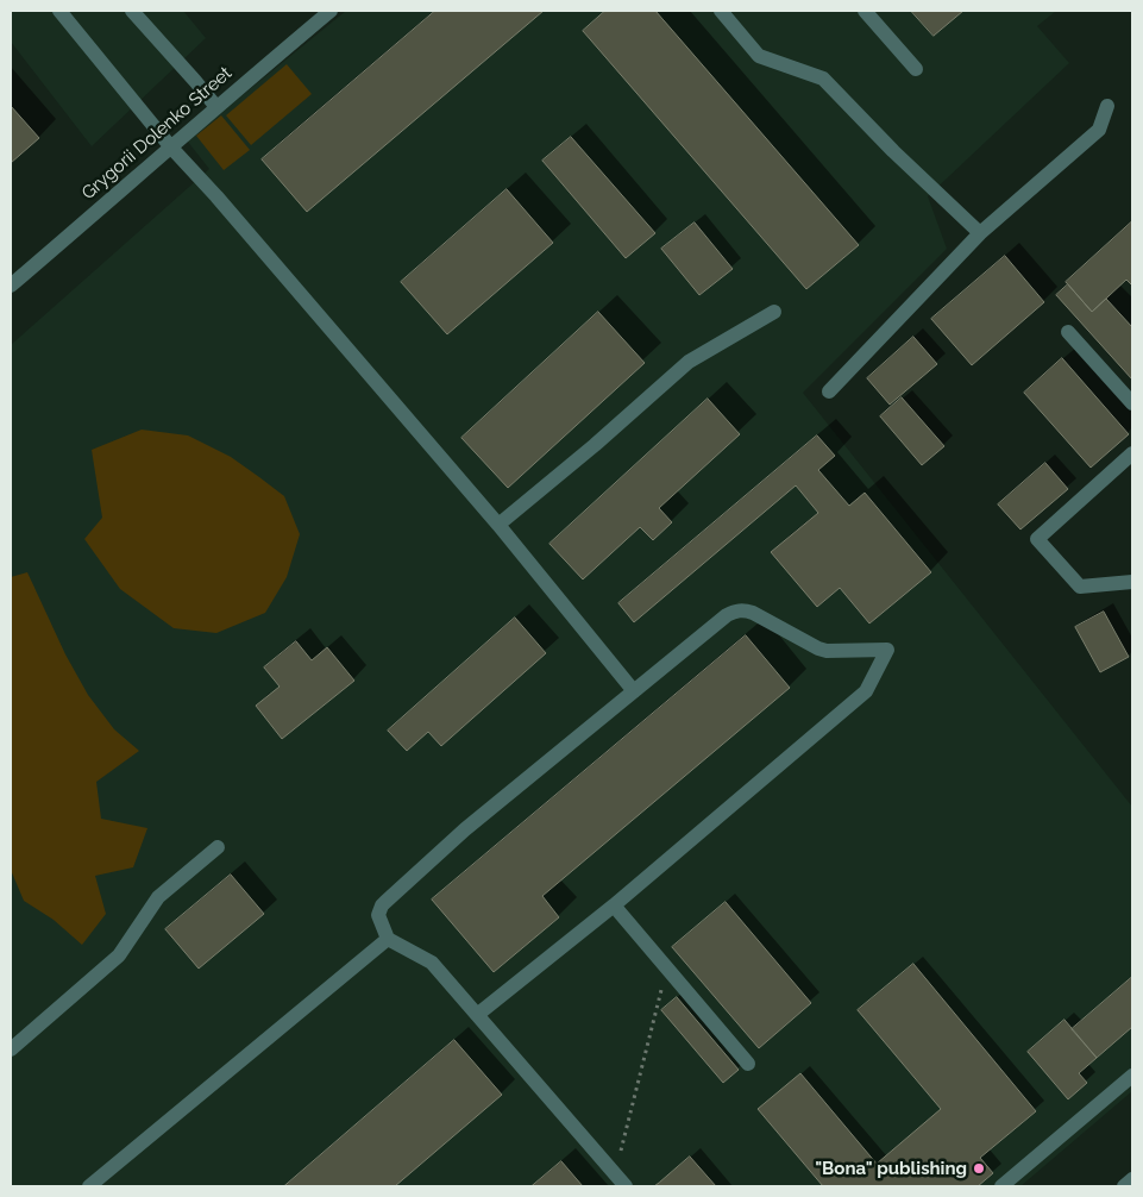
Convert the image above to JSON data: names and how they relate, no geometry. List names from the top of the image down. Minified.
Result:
{"streets":{"street":["Grygorii Dolenko Street"]},"places":["\"Bona\" publishing"]}
